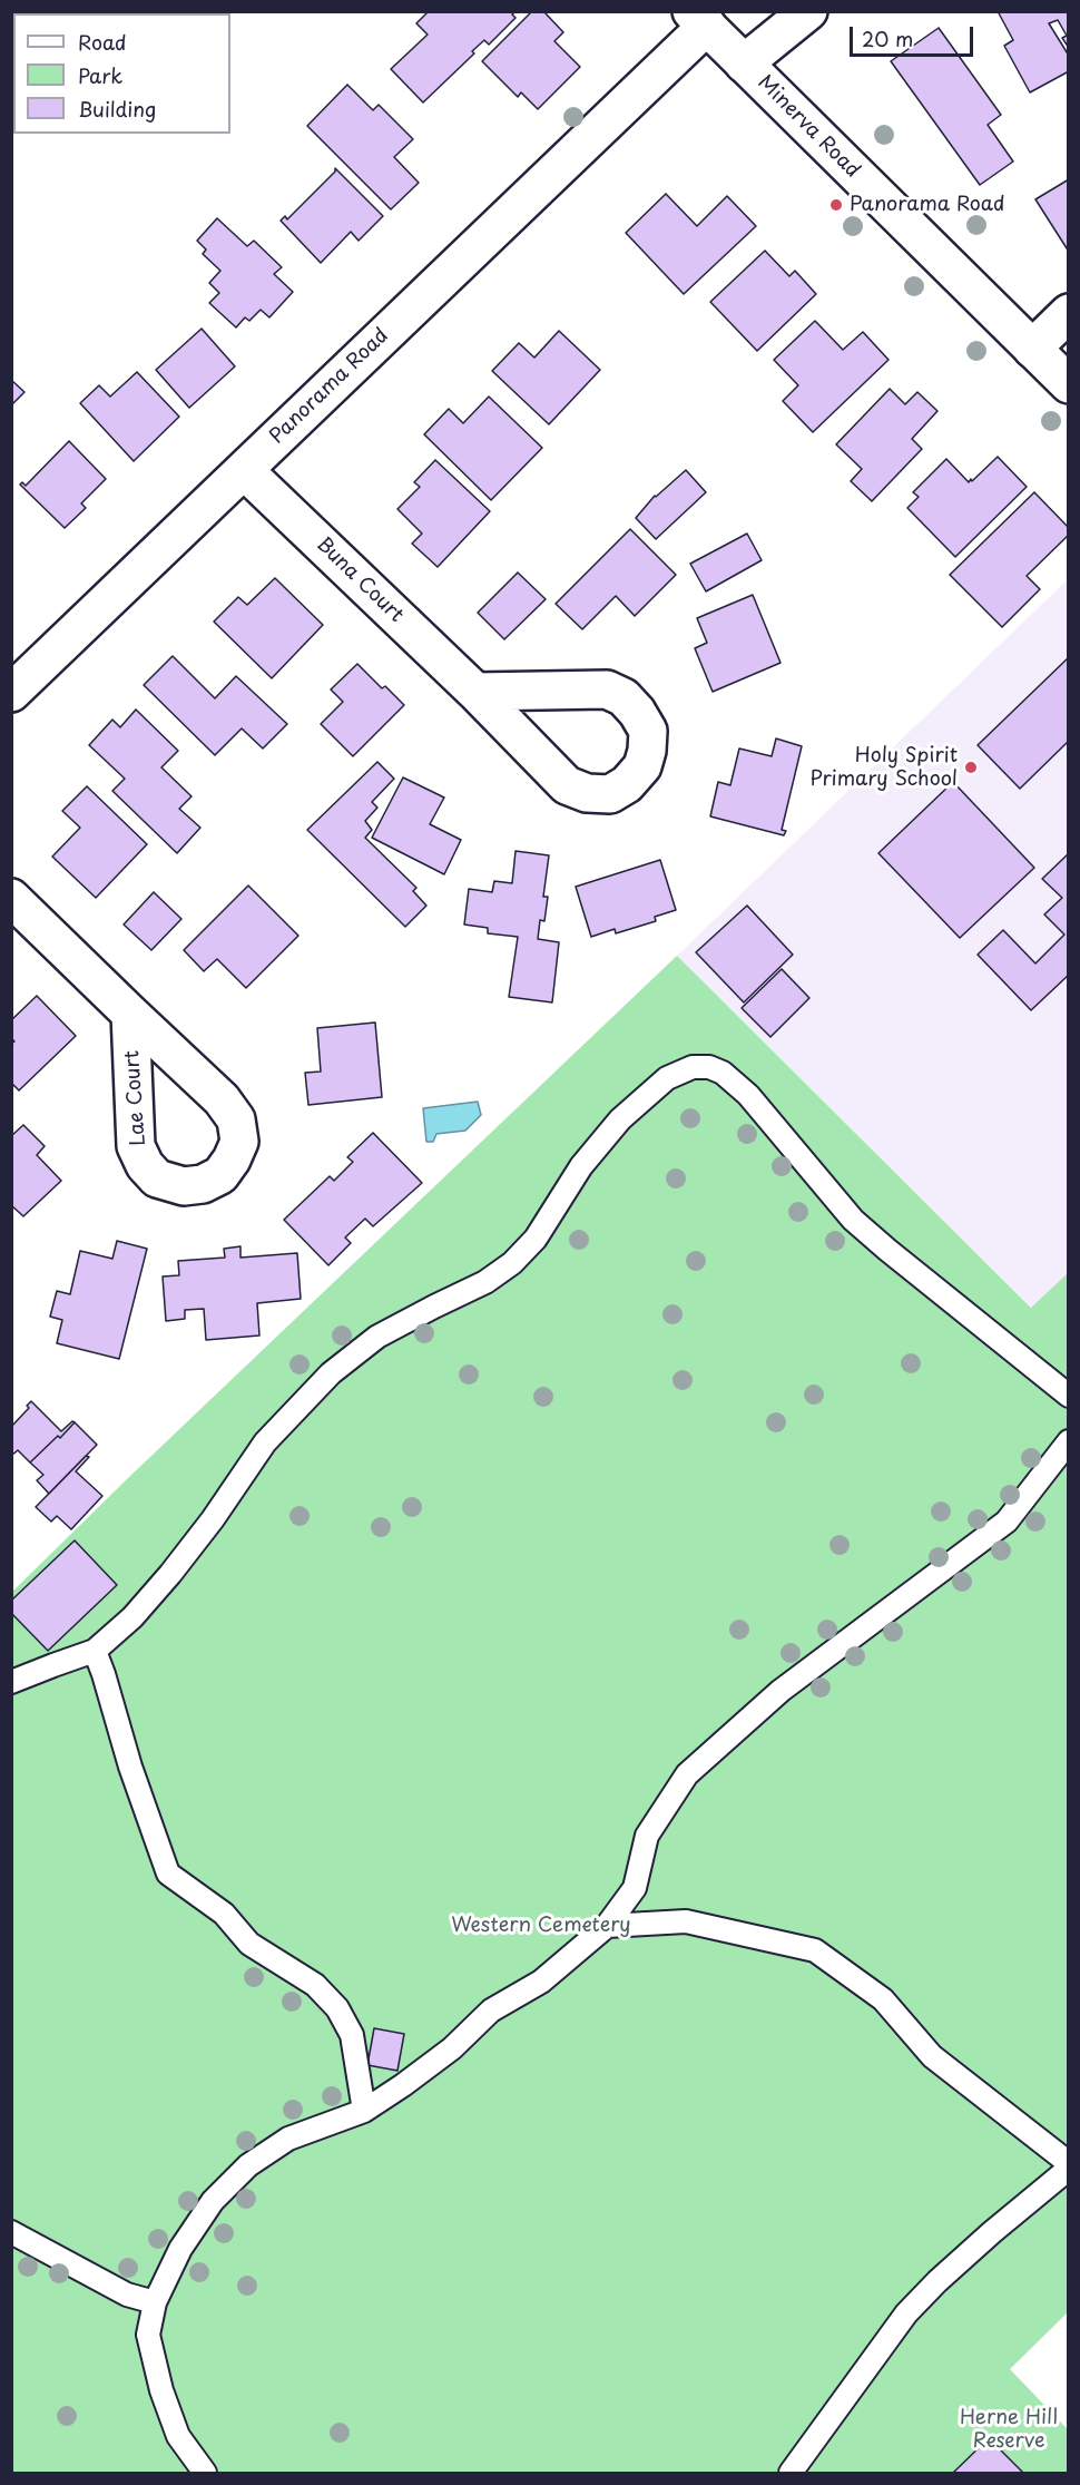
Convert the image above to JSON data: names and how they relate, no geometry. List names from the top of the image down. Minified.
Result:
{"streets":{"street":["Minerva Road","Panorama Road","Buna Court"]},"crossings":[["Minerva Road","Panorama Road"],["Panorama Road","Buna Court"]],"parks":["Western Cemetery","Herne Hill Reserve"],"places":["Panorama Road","Holy Spirit Primary School"],"legend":["Road","Park","Building"],"scale_bar":"20 m"}
